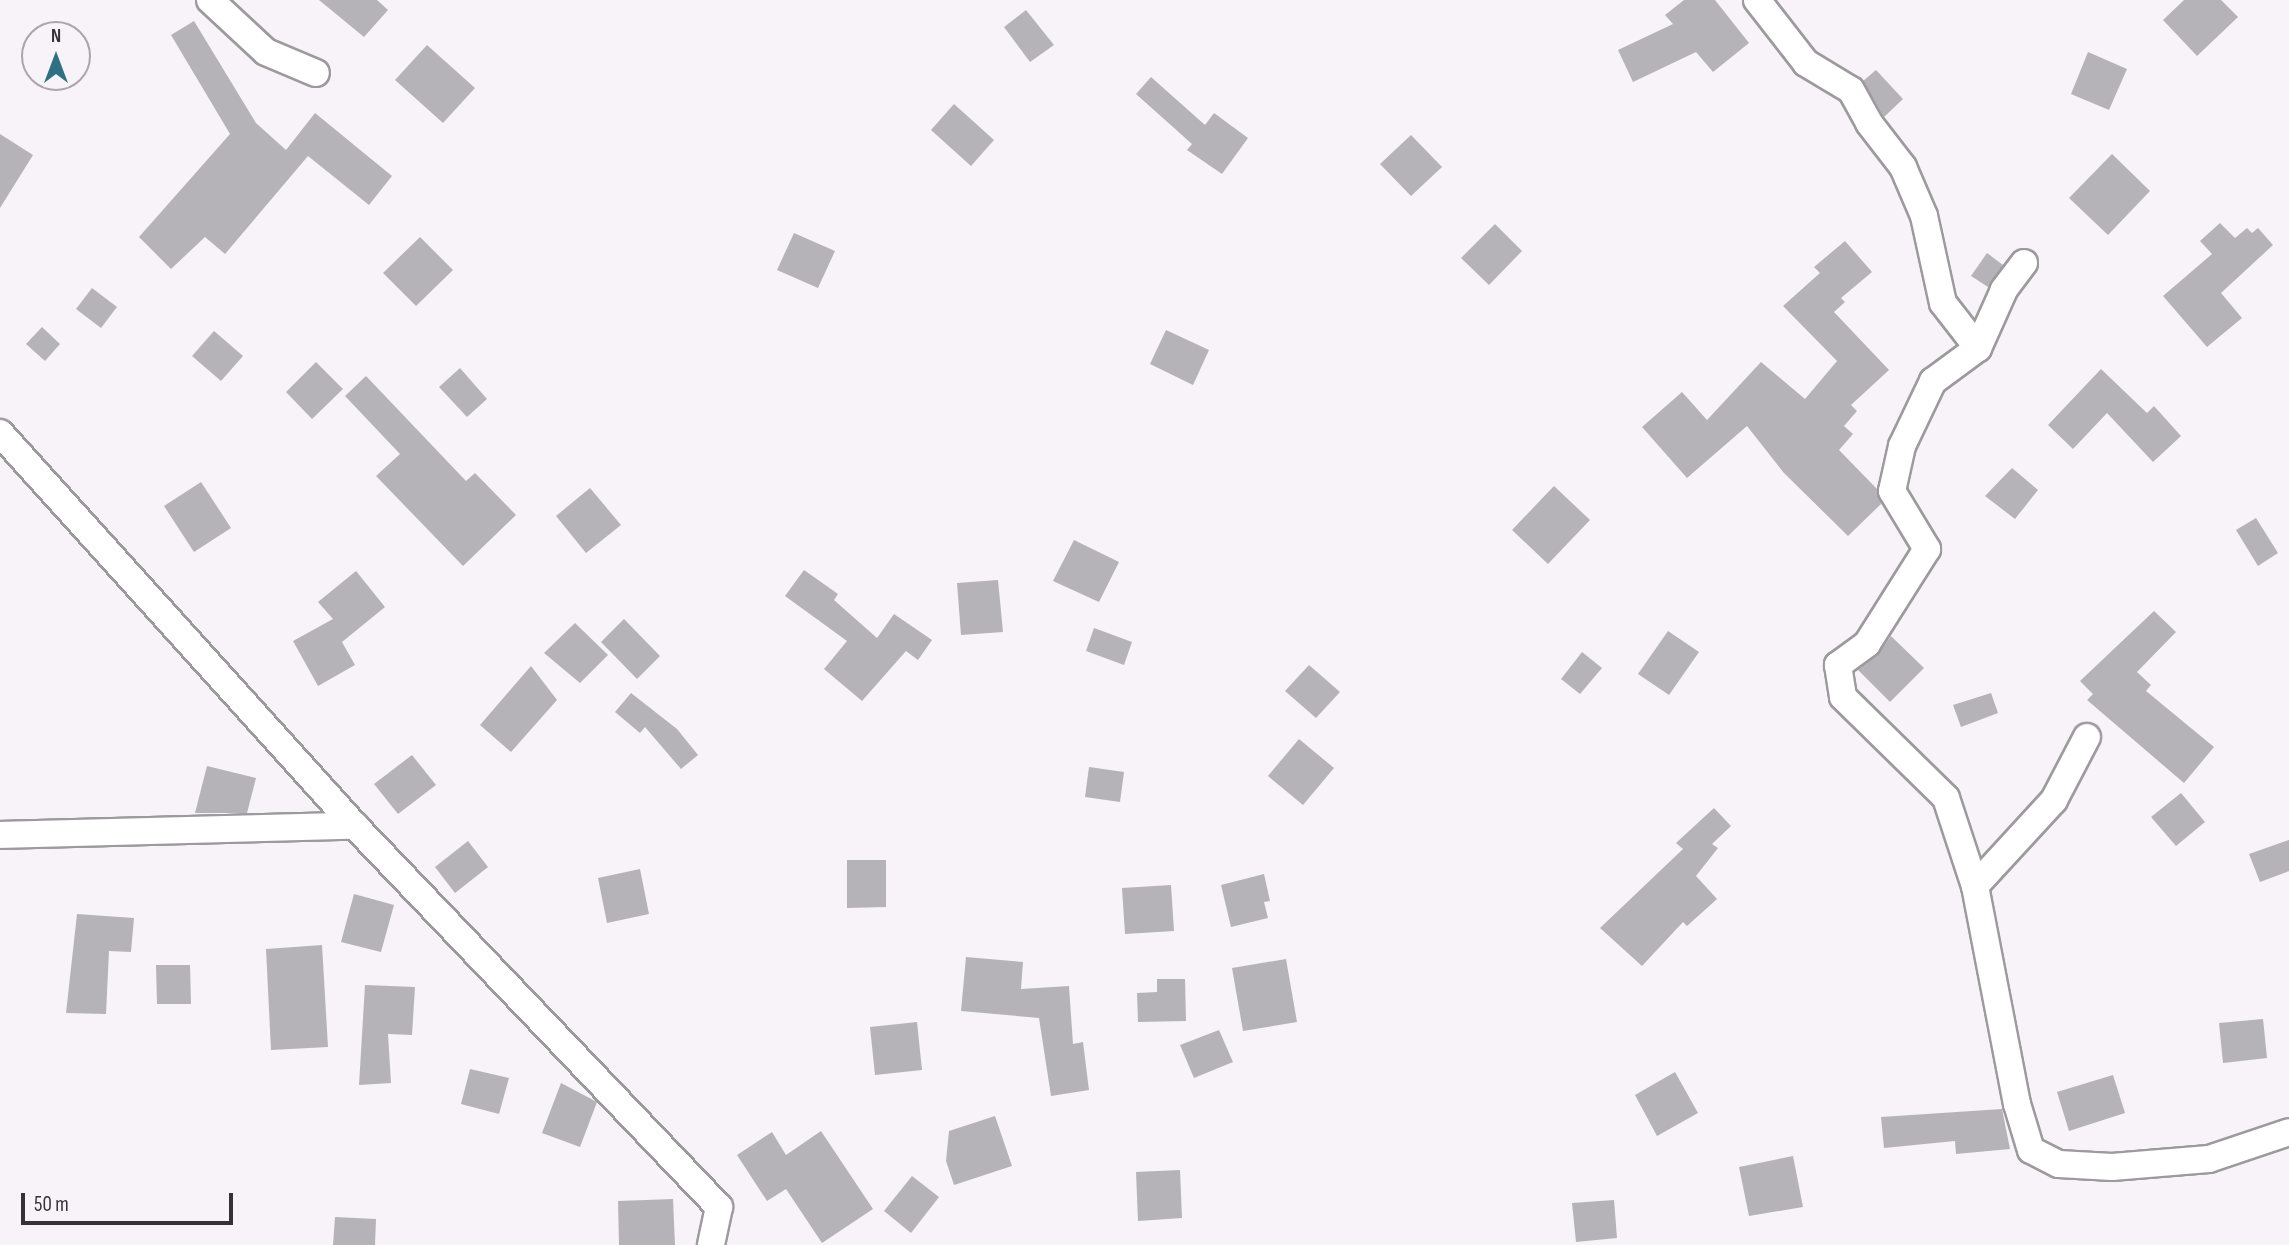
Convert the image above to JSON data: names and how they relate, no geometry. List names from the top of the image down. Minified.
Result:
{"scale_bar":"50 m","north":"top"}
